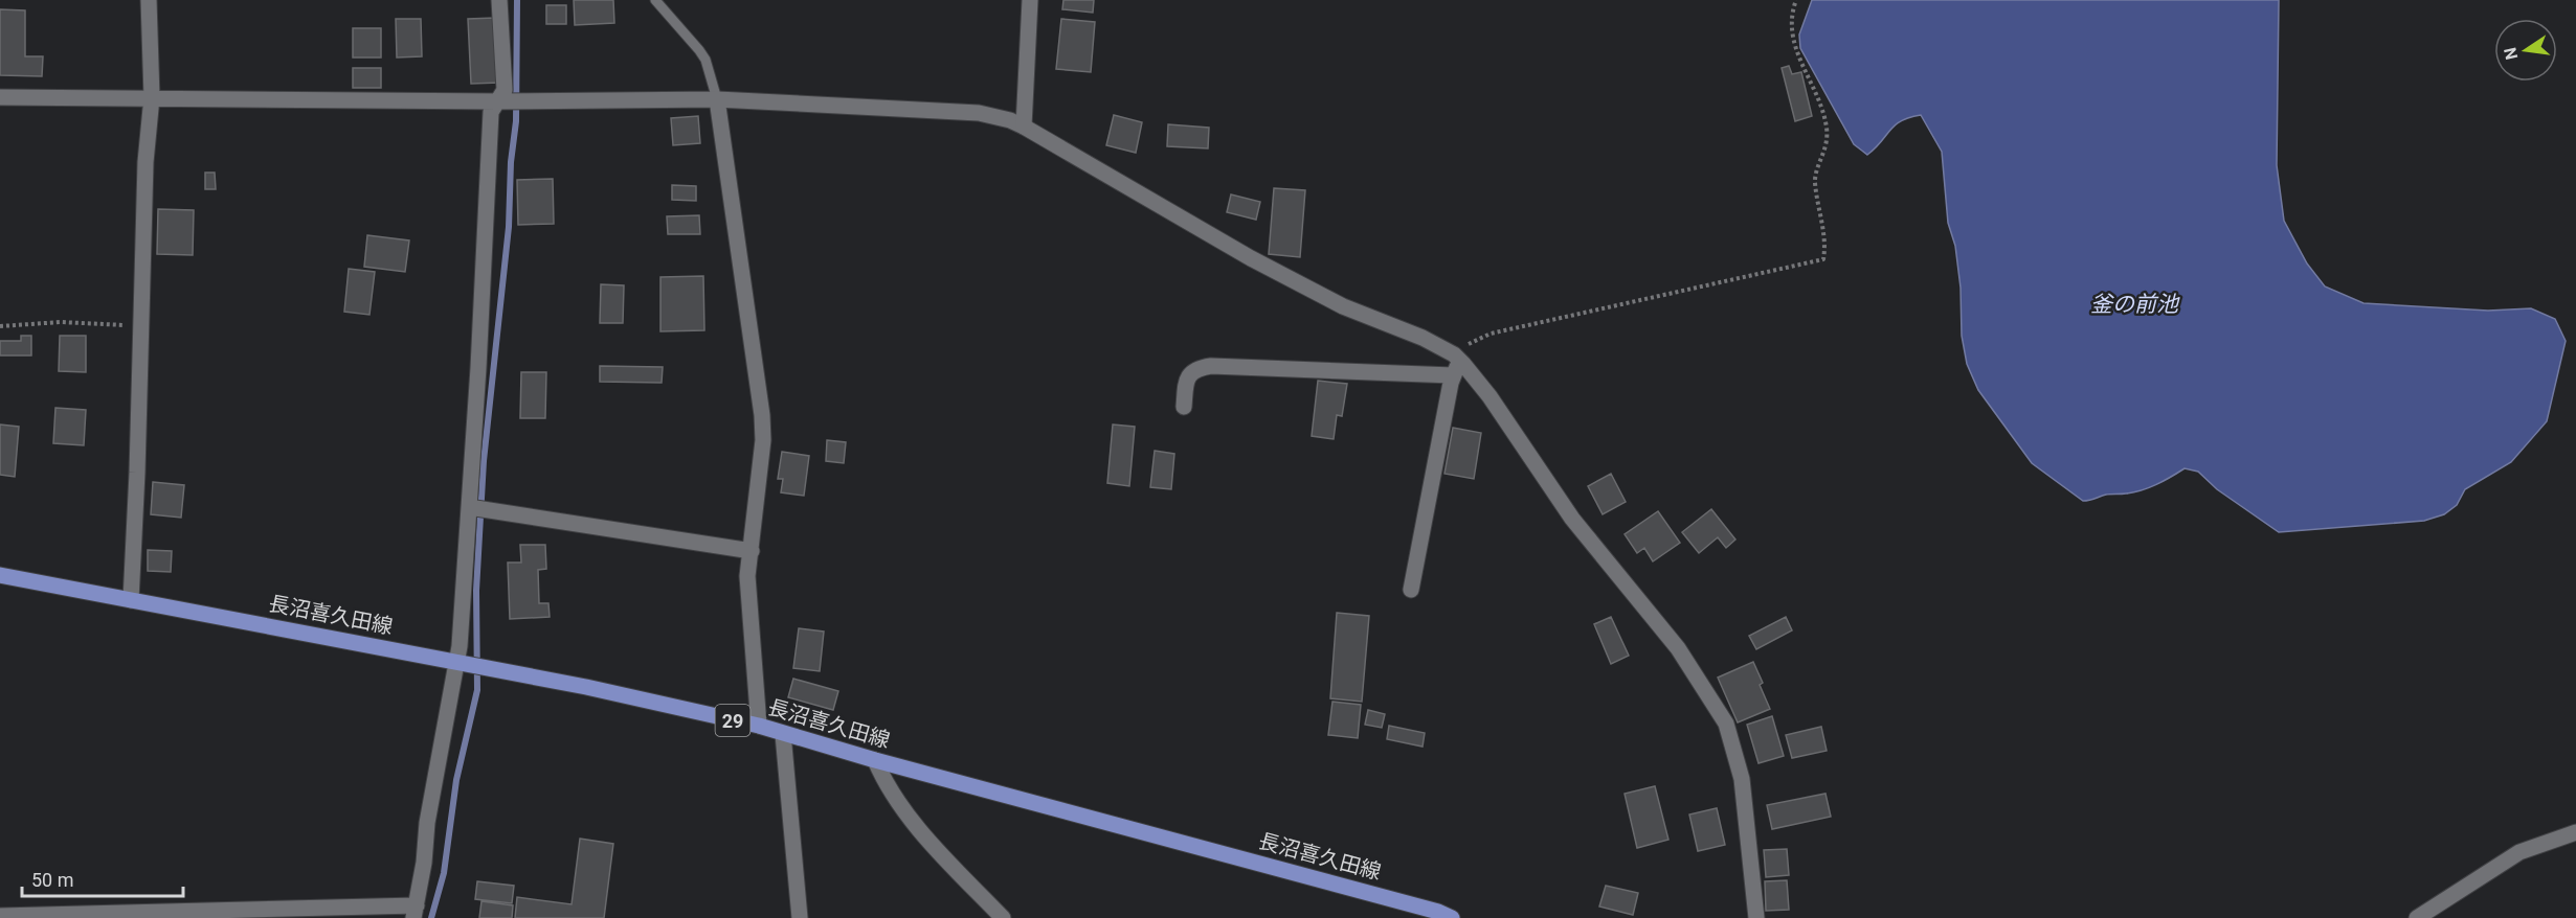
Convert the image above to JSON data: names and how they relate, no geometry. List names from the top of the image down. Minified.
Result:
{"streets":{"main road":["長沼喜久田線","29"]},"water":["釜の前池"],"scale_bar":"50 m","north":"left"}
